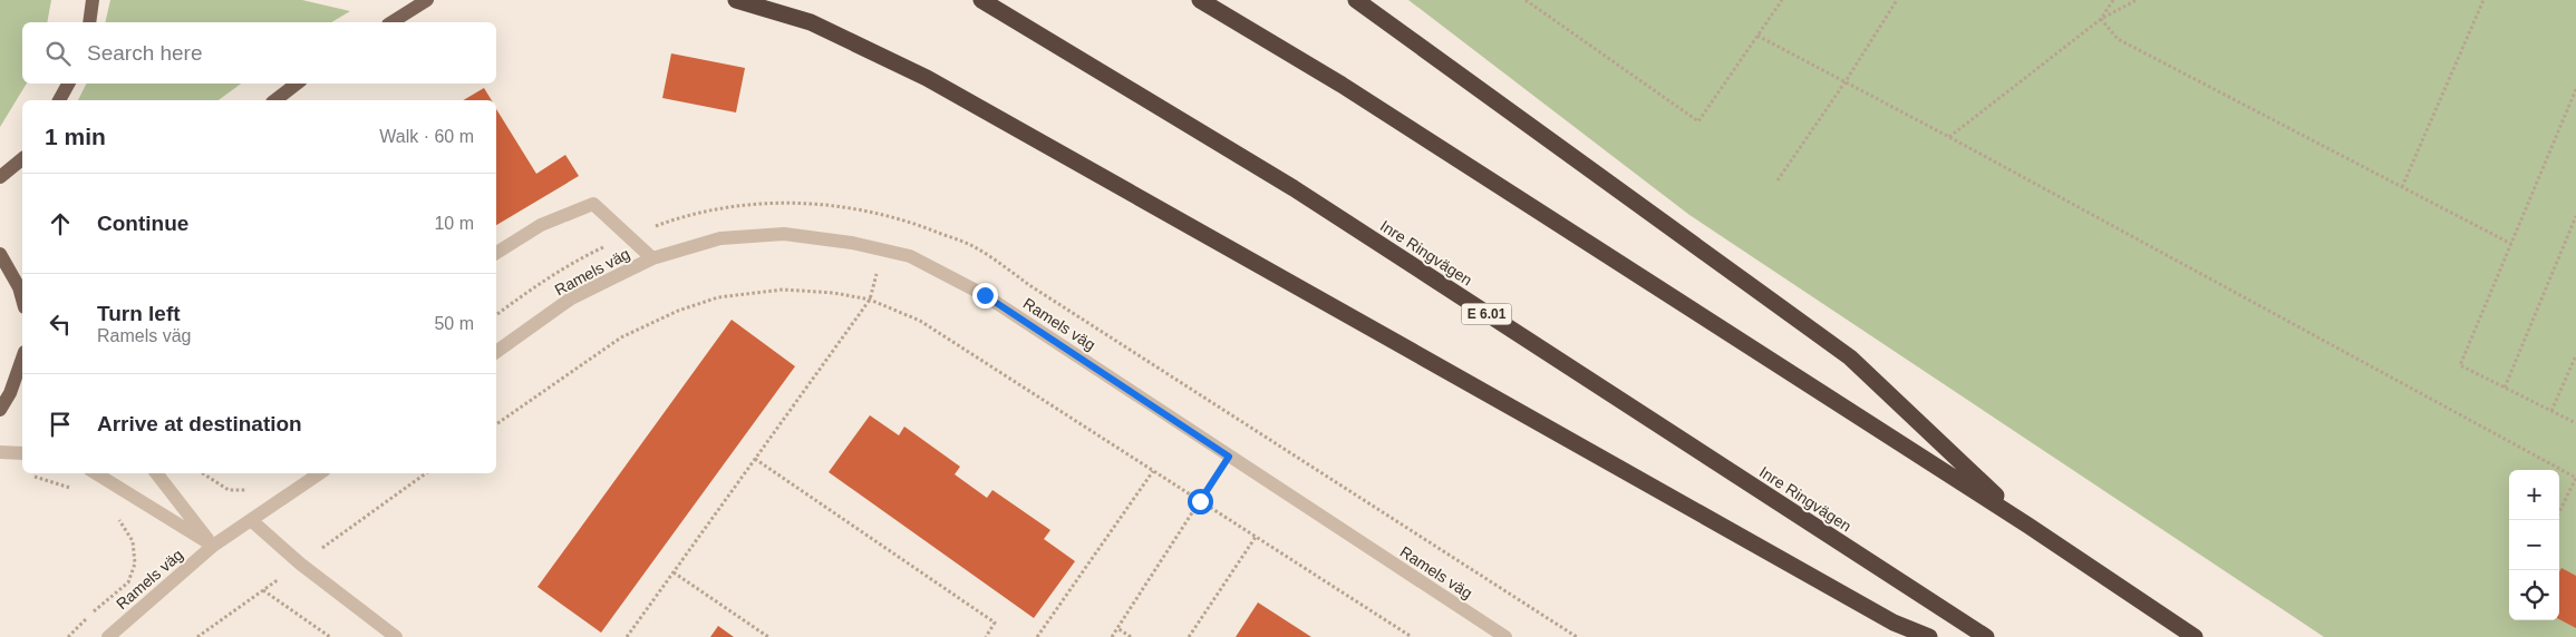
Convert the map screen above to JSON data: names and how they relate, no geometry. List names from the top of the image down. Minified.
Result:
{"streets":{"highway":["Inre Ringvägen","E 6.01"],"street":["Ramels väg"]},"page":{"search":"Search here","heading":["1 min","Walk · 60 m"],"list":[["Continue","10 m"],["Turn left","Ramels väg","50 m"],"Arrive at destination"],"map_buttons":["+","−"]}}
